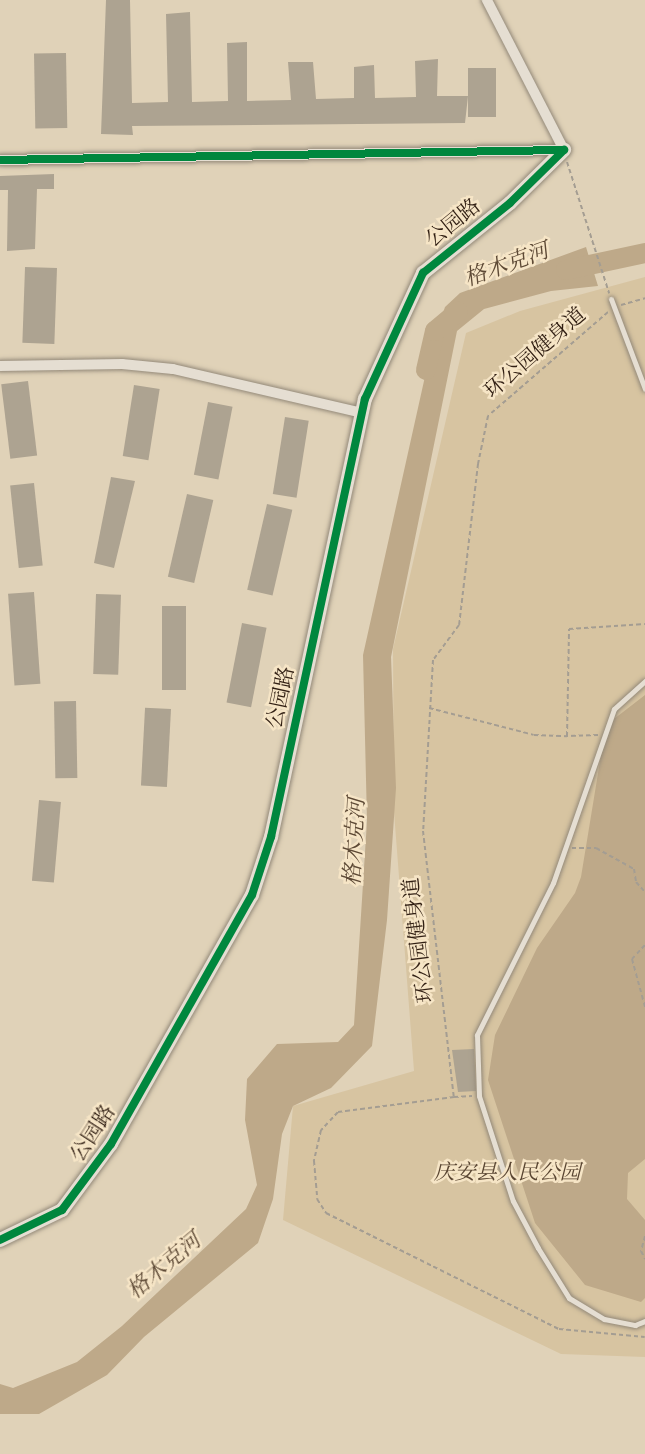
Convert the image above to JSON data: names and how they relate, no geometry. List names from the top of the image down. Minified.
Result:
{"streets":{"street":["公园路"],"path":["环公园健身道"]},"water":["格木克河"],"parks":["庆安县人民公园"]}
